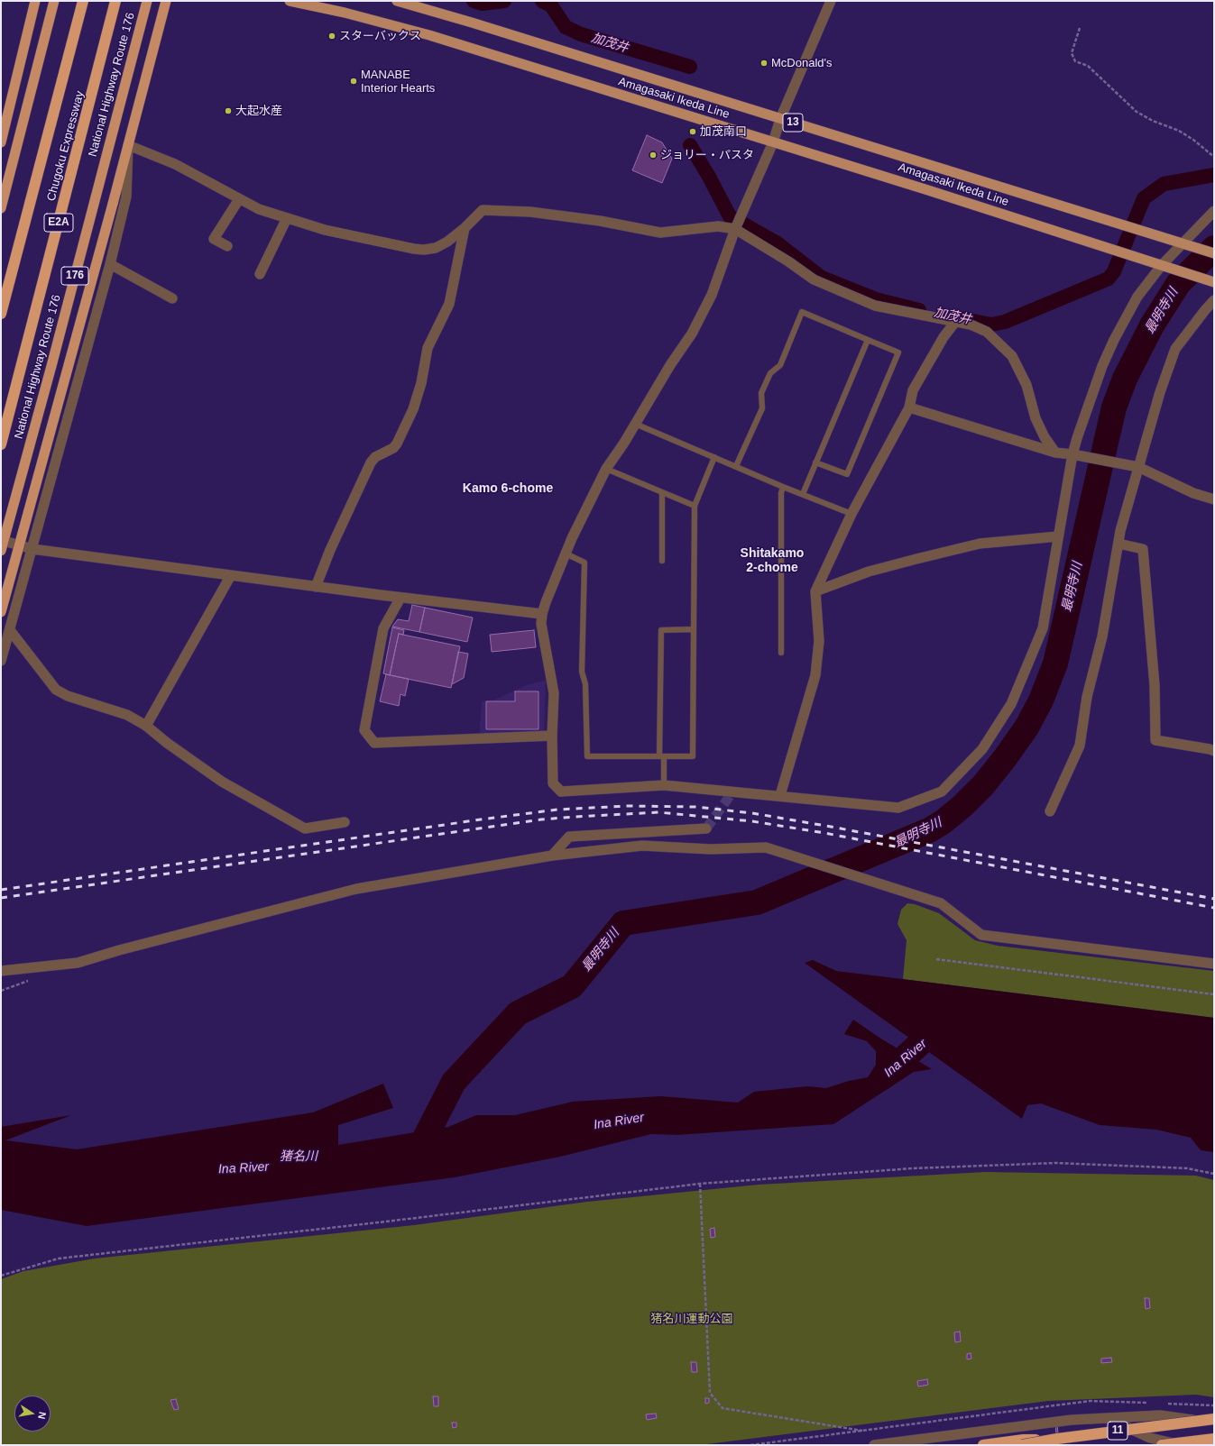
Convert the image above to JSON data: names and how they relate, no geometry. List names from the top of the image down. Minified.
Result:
{"streets":{"highway":["National Highway Route 176","Chugoku Expressway","E2A","176","11"],"main road":["Amagasaki Ikeda Line","13"]},"districts":["Kamo 6-chome","Shitakamo 2-chome"],"water":["加茂井","最明寺川","Ina River","猪名川"],"parks":["猪名川運動公園"],"places":["スターバックス","McDonald's","MANABE Interior Hearts","大起水産","加茂南口","ジョリー・パスタ"],"north":"right"}
